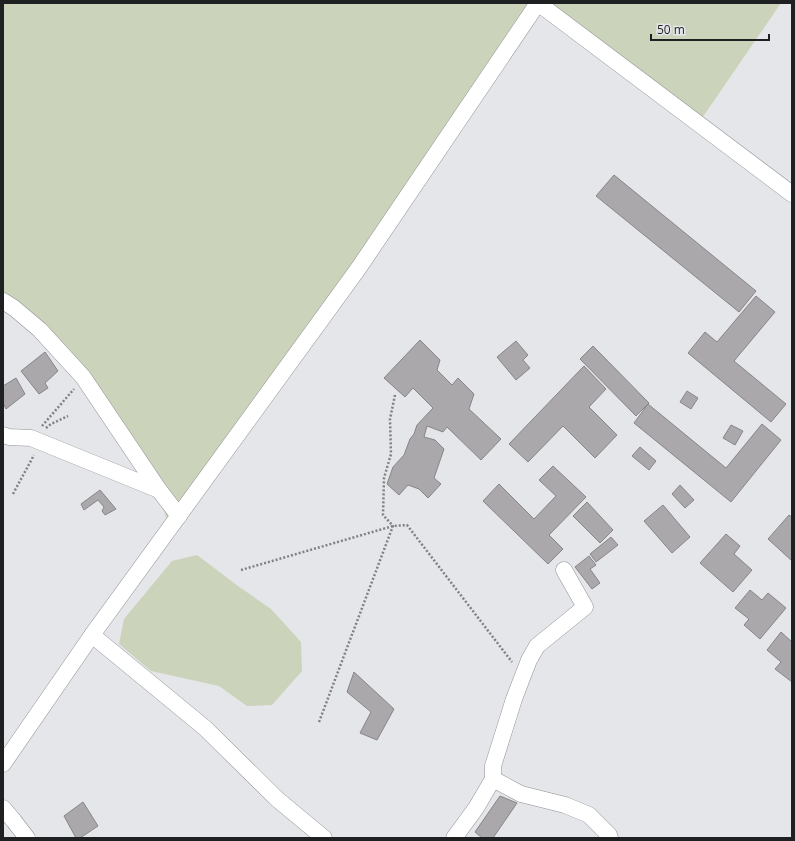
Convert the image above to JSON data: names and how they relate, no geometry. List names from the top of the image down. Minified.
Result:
{"scale_bar":"50 m"}
